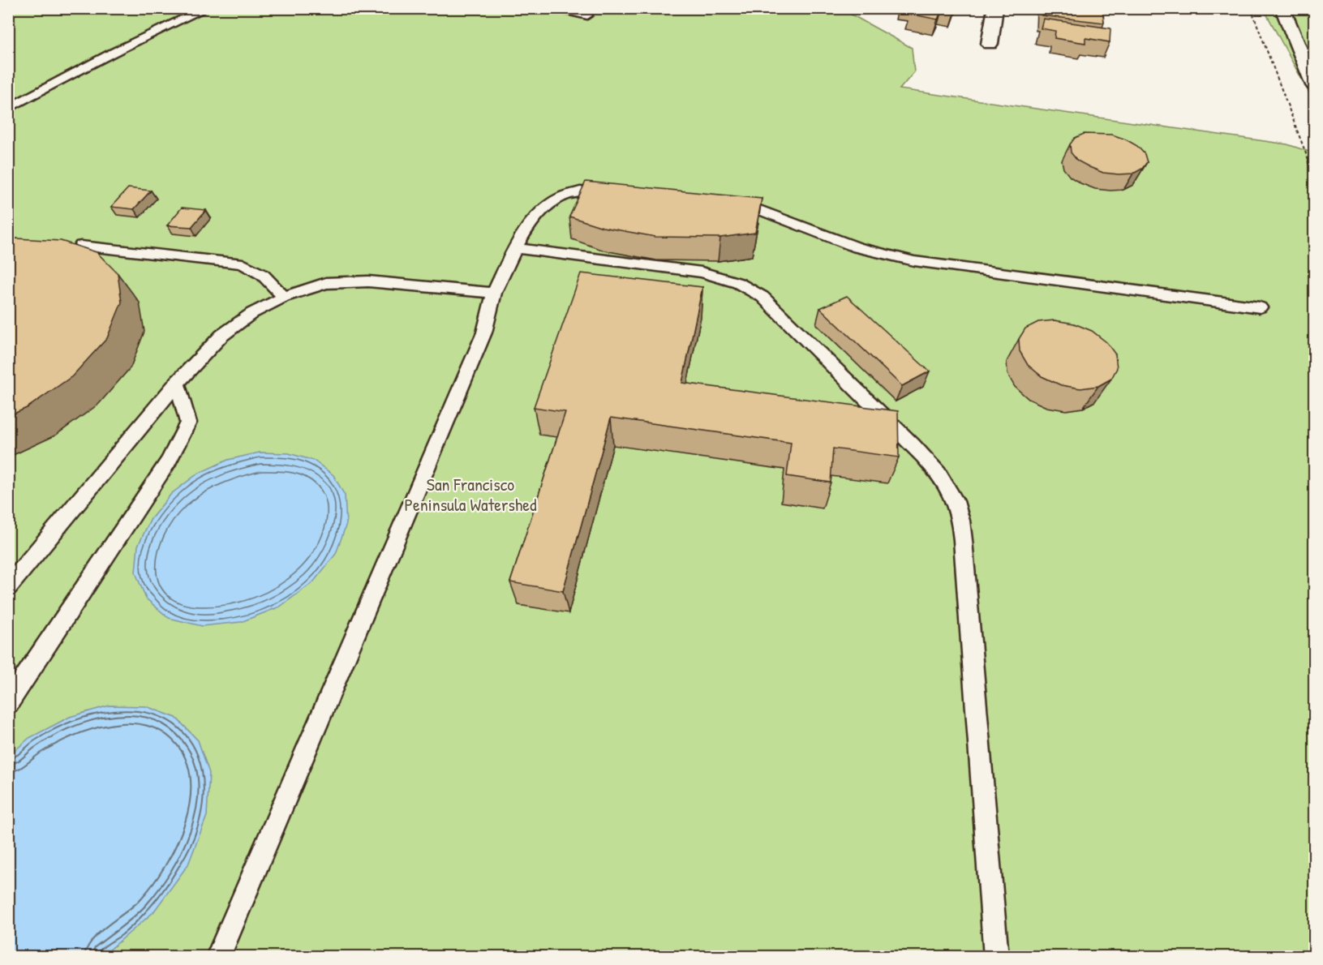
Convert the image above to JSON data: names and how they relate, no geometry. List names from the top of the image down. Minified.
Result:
{"parks":["San Francisco Peninsula Watershed"]}
